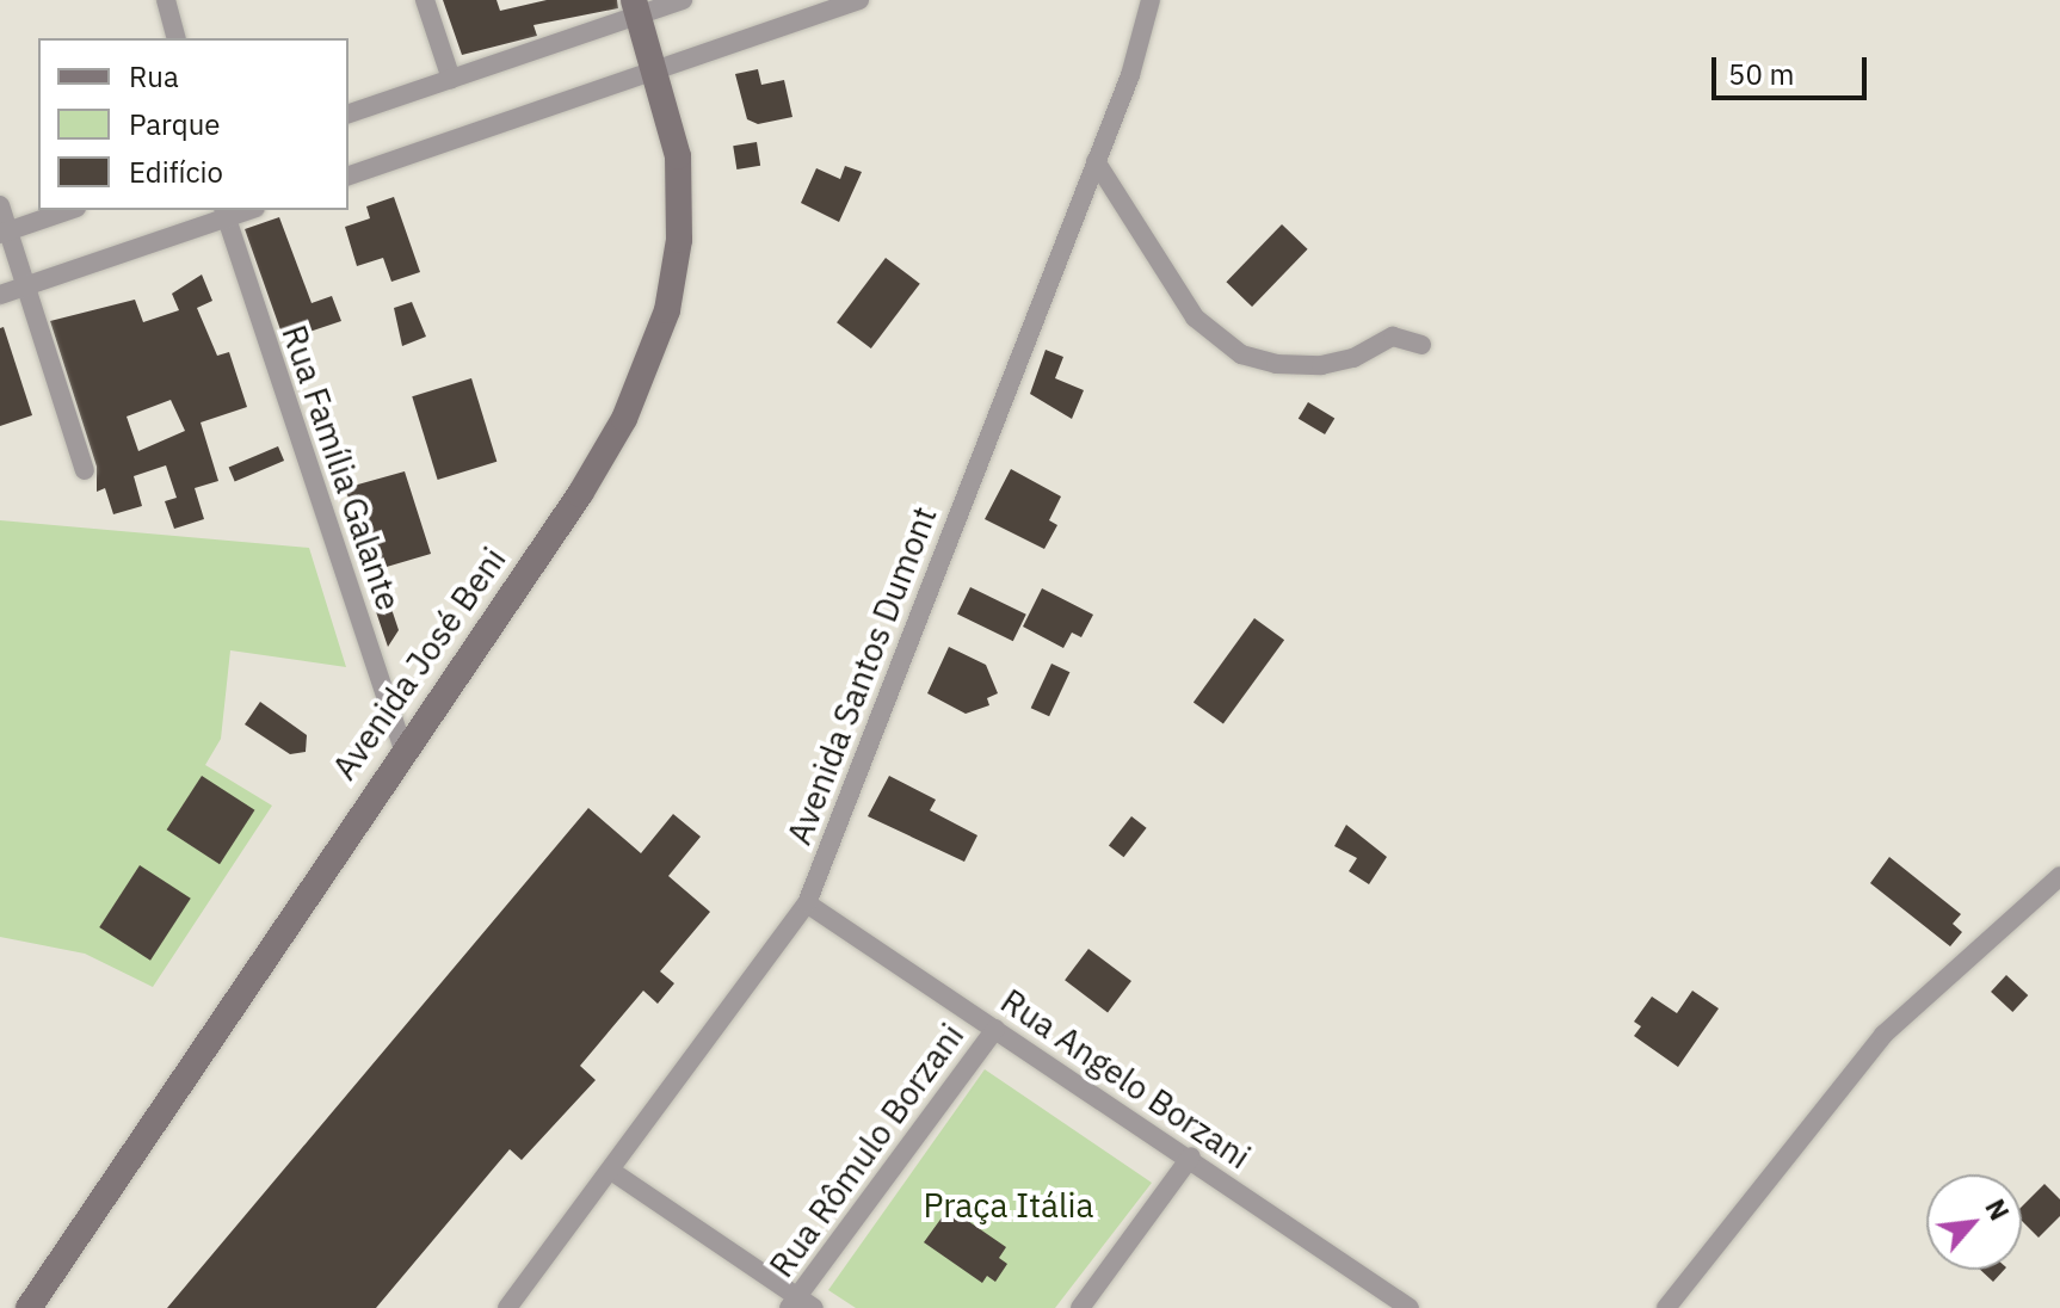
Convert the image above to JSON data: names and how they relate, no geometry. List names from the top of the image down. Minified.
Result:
{"streets":{"main road":["Avenida José Beni"],"street":["Rua Família Galante","Avenida Santos Dumont","Rua Angelo Borzani","Rua Rômulo Borzani"]},"crossings":[["Rua Família Galante","Avenida José Beni"],["Avenida Santos Dumont","Rua Angelo Borzani"],["Rua Angelo Borzani","Rua Rômulo Borzani"]],"parks":["Praça Itália"],"legend":["Rua","Parque","Edifício"],"scale_bar":"50 m","north":"top right"}
